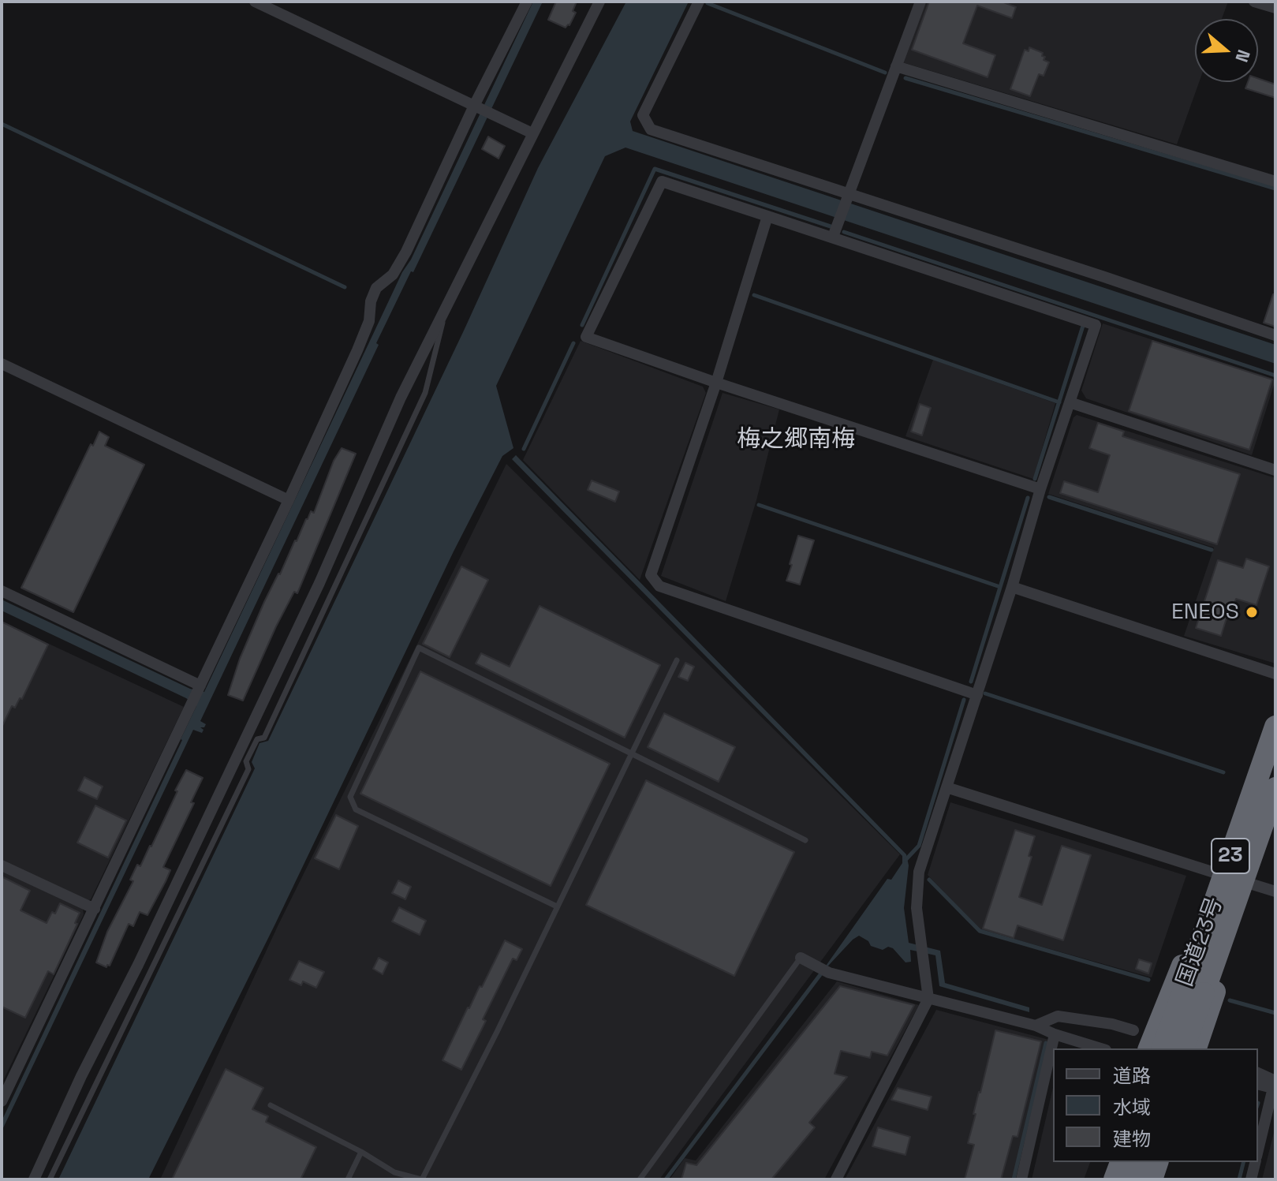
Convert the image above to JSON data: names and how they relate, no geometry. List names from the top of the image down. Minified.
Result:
{"streets":{"highway":["23","国道23号"]},"districts":["梅之郷南梅"],"places":["ENEOS"],"legend":["道路","水域","建物"],"north":"right"}
